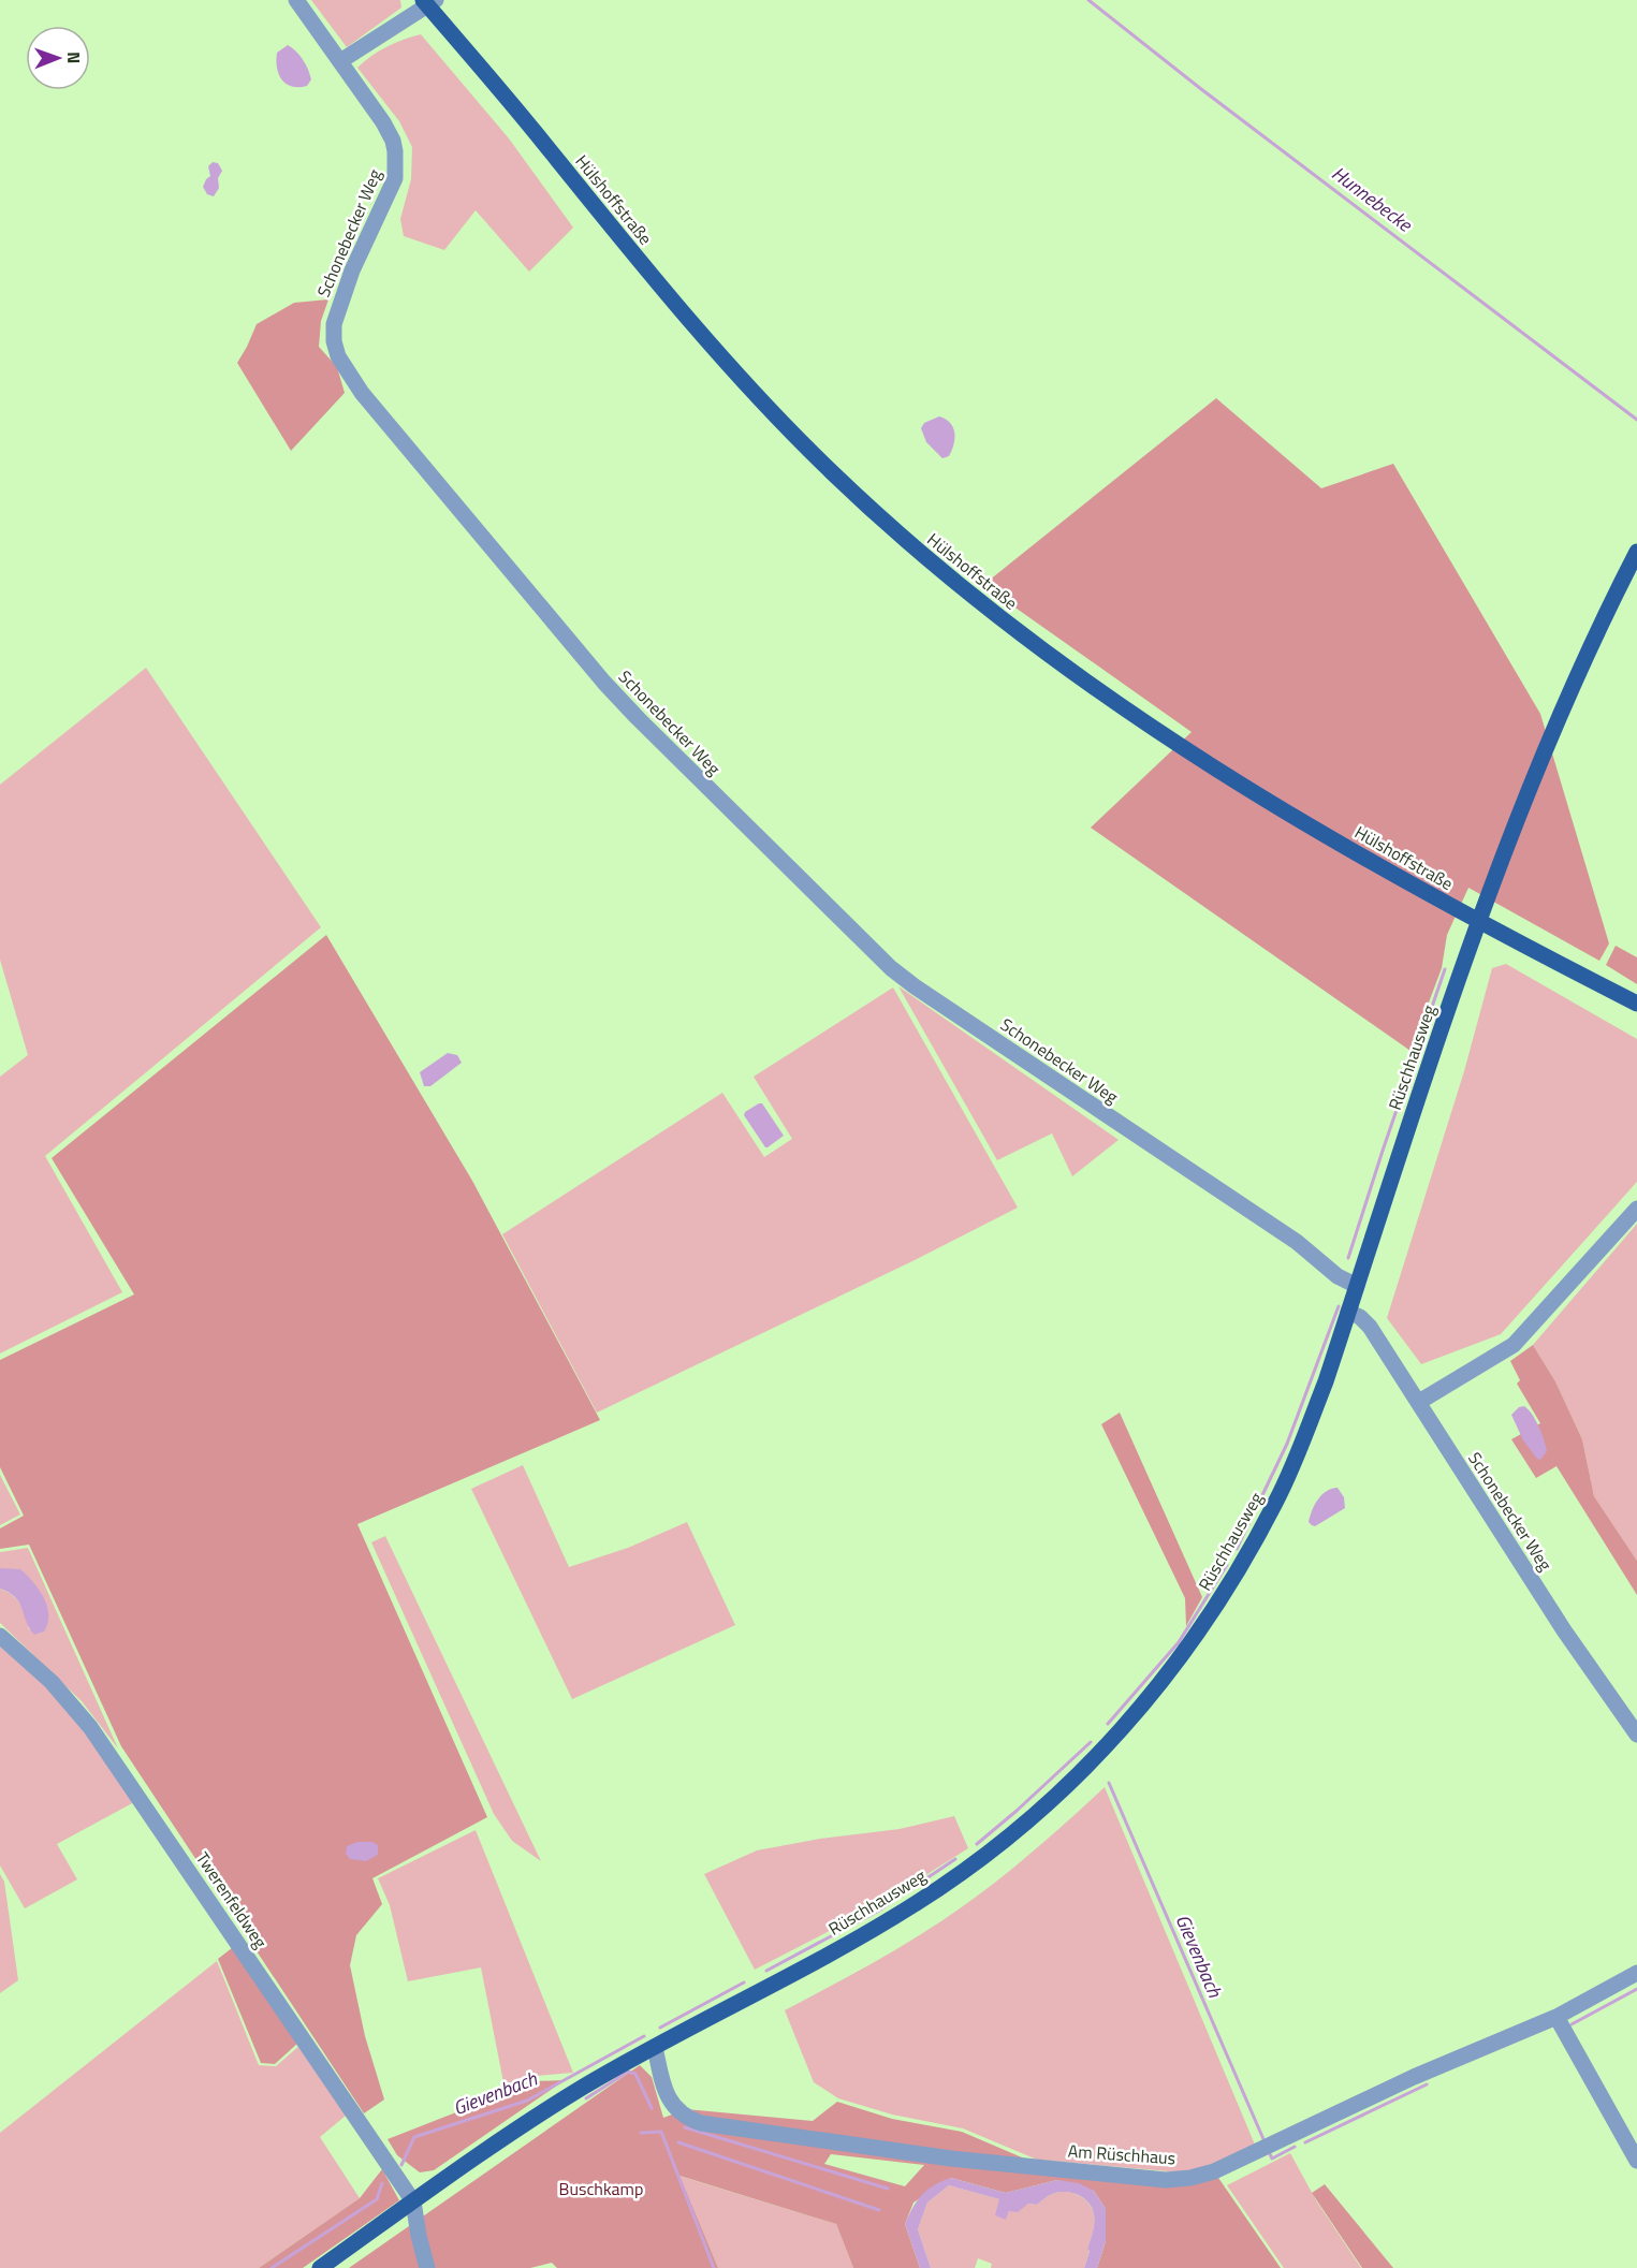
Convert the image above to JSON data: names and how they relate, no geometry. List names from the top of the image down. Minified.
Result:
{"streets":{"main road":["Hülshoffstraße","Rüschhausweg"],"street":["Schonebecker Weg","Twerenfeldweg","Am Rüschhaus"]},"crossings":[["Hülshoffstraße","Rüschhausweg"],["Schonebecker Weg","Rüschhausweg"],["Rüschhausweg","Twerenfeldweg"],["Rüschhausweg","Am Rüschhaus"]],"water":["Hunnebecke","Gievenbach"],"parks":["Buschkamp"],"north":"right"}
